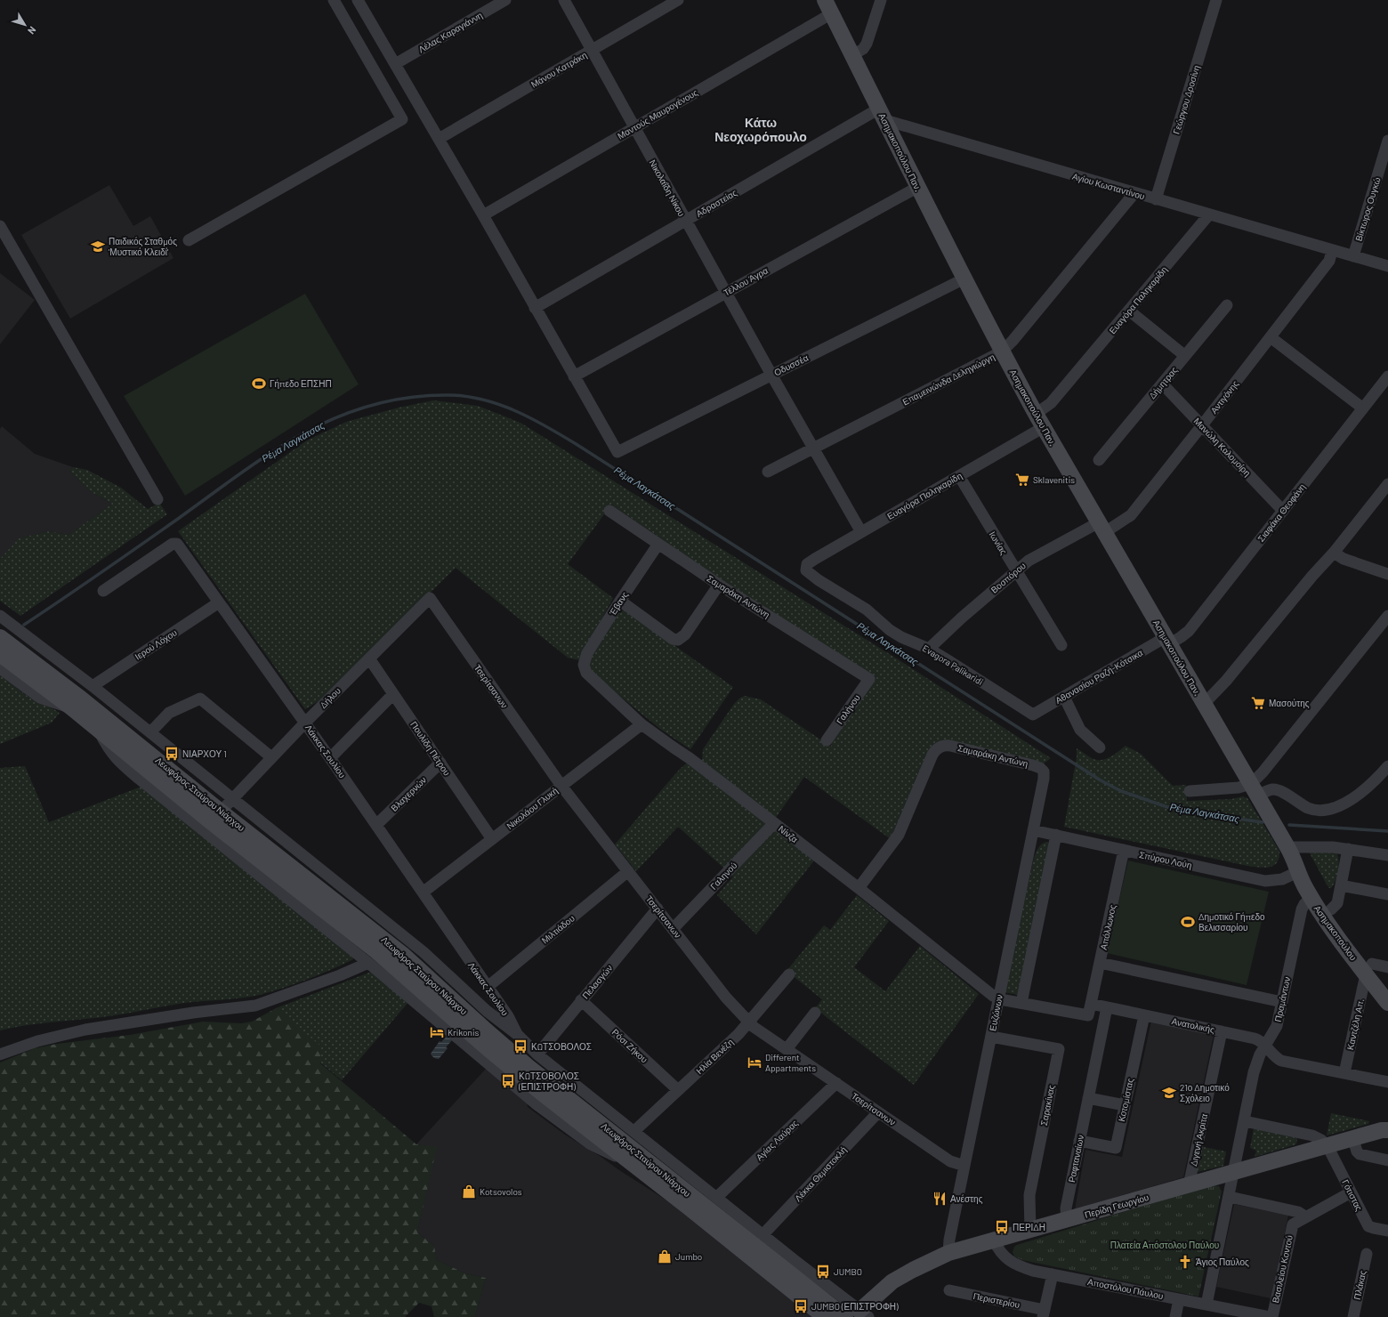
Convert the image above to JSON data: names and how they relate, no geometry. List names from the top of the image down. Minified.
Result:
{"streets":{"main road":["Ασημακοπούλου Παν.","Λεωφόρος Σταύρου Νιάρχου","Ασημακοπούλου","Περίδη Γεωργίου"],"street":["Λέλας Καραγιάννη","Μάνου Κατράκη","Γεώργιου Δροσίνη","Μαντούς Μαυρογένους","Αγίου Κωσταντίνου","Νικολαΐδη Νίκου","Αδραστείας","Βίκτωρος Ουγκώ","Τέλλου Άγρα","Ευαγόρα Παληκαρίδη","Οδυσσέα","Επαμεινώνδα Δεληγιώργη","Δήμητρας","Αντιγόνης","Μανώλη Καλομοίρη","Σιαφάκα Θεοφάνη","Ιωνίας","Βοσπόρου","Σαμαράκη Αντώνη","Έβανς","Ιερού Λόχου","Evagora Palikaridi","Αθανασίου Ραζή-Κότσικα","Τσερίτσανων","Δήλου","Γαλήνου","Πουλίδη Πέτρου","Λάκκας Σουλίου","Βλαχερνών","Νικολάου Γλυκή","Νίνζα","Σπύρου Λούη","Γαληνού","Απόλλωνος","Μιλτιάδου","Πελασγών","Πραμάντων","Ευζώνων","Καντζέλη Απ.","Ανατολικής","Ρόσι Ζήκου","Ηλία Βενέζη","Κοτομίστας","Σαρακίνας","Αγίας Λαύρας","Διγενή Ακρίτα","Ραφταναίων","Λέκκα Θεμιστοκλή","Γότιστας","Βασιλείου Κοντού","Πλάκας","Αποστόλου Πάυλου","Περιστερίου"]},"crossings":[["Μάνου Κατράκη","Νικολαΐδη Νίκου"],["Γεώργιου Δροσίνη","Αγίου Κωσταντίνου"],["Μαντούς Μαυρογένους","Ασημακοπούλου Παν."],["Μαντούς Μαυρογένους","Νικολαΐδη Νίκου"],["Ασημακοπούλου Παν.","Αγίου Κωσταντίνου"],["Ασημακοπούλου Παν.","Αδραστείας"],["Ασημακοπούλου Παν.","Τέλλου Άγρα"],["Ασημακοπούλου Παν.","Ευαγόρα Παληκαρίδη"],["Ασημακοπούλου Παν.","Οδυσσέα"],["Ασημακοπούλου Παν.","Επαμεινώνδα Δεληγιώργη"],["Ασημακοπούλου Παν.","Αντιγόνης"],["Ασημακοπούλου Παν.","Σιαφάκα Θεοφάνη"],["Ασημακοπούλου Παν.","Βοσπόρου"],["Ασημακοπούλου Παν.","Αθανασίου Ραζή-Κότσικα"],["Ασημακοπούλου Παν.","Σπύρου Λούη"],["Ασημακοπούλου Παν.","Ασημακοπούλου"],["Αγίου Κωσταντίνου","Αδραστείας"],["Αγίου Κωσταντίνου","Βίκτωρος Ουγκώ"],["Αγίου Κωσταντίνου","Ευαγόρα Παληκαρίδη"],["Αγίου Κωσταντίνου","Επαμεινώνδα Δεληγιώργη"],["Αγίου Κωσταντίνου","Αντιγόνης"],["Νικολαΐδη Νίκου","Αδραστείας"],["Νικολαΐδη Νίκου","Τέλλου Άγρα"],["Νικολαΐδη Νίκου","Ευαγόρα Παληκαρίδη"],["Νικολαΐδη Νίκου","Οδυσσέα"],["Νικολαΐδη Νίκου","Επαμεινώνδα Δεληγιώργη"],["Τέλλου Άγρα","Οδυσσέα"],["Ευαγόρα Παληκαρίδη","Ιωνίας"],["Ευαγόρα Παληκαρίδη","Βοσπόρου"],["Ευαγόρα Παληκαρίδη","Evagora Palikaridi"],["Δήμητρας","Μανώλη Καλομοίρη"],["Αντιγόνης","Μανώλη Καλομοίρη"],["Αντιγόνης","Βοσπόρου"],["Μανώλη Καλομοίρη","Σιαφάκα Θεοφάνη"],["Σιαφάκα Θεοφάνη","Αθανασίου Ραζή-Κότσικα"],["Ιωνίας","Βοσπόρου"],["Βοσπόρου","Evagora Palikaridi"],["Σαμαράκη Αντώνη","Έβανς"],["Σαμαράκη Αντώνη","Γαλήνου"],["Σαμαράκη Αντώνη","Νίνζα"],["Σαμαράκη Αντώνη","Ευζώνων"],["Έβανς","Νίνζα"],["Ιερού Λόχου","Λάκκας Σουλίου"],["Evagora Palikaridi","Αθανασίου Ραζή-Κότσικα"],["Τσερίτσανων","Δήλου"],["Τσερίτσανων","Νικολάου Γλυκή"],["Τσερίτσανων","Γαληνού"],["Τσερίτσανων","Μιλτιάδου"],["Τσερίτσανων","Πελασγών"],["Τσερίτσανων","Ευζώνων"],["Τσερίτσανων","Ηλία Βενέζη"],["Τσερίτσανων","Αγίας Λαύρας"],["Τσερίτσανων","Λέκκα Θεμιστοκλή"],["Δήλου","Πουλίδη Πέτρου"],["Δήλου","Λάκκας Σουλίου"],["Δήλου","Λεωφόρος Σταύρου Νιάρχου"],["Πουλίδη Πέτρου","Βλαχερνών"],["Πουλίδη Πέτρου","Νικολάου Γλυκή"],["Λάκκας Σουλίου","Βλαχερνών"],["Λάκκας Σουλίου","Νικολάου Γλυκή"],["Λάκκας Σουλίου","Μιλτιάδου"],["Λεωφόρος Σταύρου Νιάρχου","Περίδη Γεωργίου"],["Νικολάου Γλυκή","Νίνζα"],["Νίνζα","Γαληνού"],["Νίνζα","Ευζώνων"],["Σπύρου Λούη","Απόλλωνος"],["Σπύρου Λούη","Ασημακοπούλου"],["Σπύρου Λούη","Ευζώνων"],["Απόλλωνος","Ανατολικής"],["Ασημακοπούλου","Πραμάντων"],["Ασημακοπούλου","Καντζέλη Απ."],["Πελασγών","Ρόσι Ζήκου"],["Πραμάντων","Ανατολικής"],["Πραμάντων","Περίδη Γεωργίου"],["Πραμάντων","Αποστόλου Πάυλου"],["Ευζώνων","Σαρακίνας"],["Ευζώνων","Περίδη Γεωργίου"],["Καντζέλη Απ.","Ανατολικής"],["Ανατολικής","Κοτομίστας"],["Ανατολικής","Διγενή Ακρίτα"],["Ανατολικής","Ραφταναίων"],["Ρόσι Ζήκου","Ηλία Βενέζη"],["Κοτομίστας","Ραφταναίων"],["Σαρακίνας","Περίδη Γεωργίου"],["Διγενή Ακρίτα","Περίδη Γεωργίου"],["Ραφταναίων","Περίδη Γεωργίου"],["Γότιστας","Περίδη Γεωργίου"],["Γότιστας","Βασιλείου Κοντού"],["Περίδη Γεωργίου","Αποστόλου Πάυλου"],["Βασιλείου Κοντού","Αποστόλου Πάυλου"]],"districts":["Κάτω Νεοχωρόπουλο"],"water":["Ρέμα Λαγκάτσας"],"parks":["Πλατεία Απόστολου Παύλου"],"places":{"school or university":["Παιδικός Σταθμός 'Μυστικό Κλειδί'","21ο Δημοτικό Σχόλειο"],"sports":["Γήπεδο ΕΠΣΗΠ","Δημοτικό Γήπεδο Βελισσαρίου"],"supermarket":["Sklavenitis","Μασούτης"],"bus stop":["ΝΙΑΡΧΟΥ 1","ΚΩΤΣΟΒΟΛΟΣ","ΚΩΤΣΟΒΟΛΟΣ (ΕΠΙΣΤΡΟΦΗ)","ΠΕΡΙΔΗ","JUMBO","JUMBO (ΕΠΙΣΤΡΟΦΗ)"],"hotel":["Krikonis","Different Appartments"],"shop":["Kotsovolos","Jumbo"],"restaurant":["Ανέστης"],"church":["Άγιος Παύλος"]},"north":"bottom right"}
